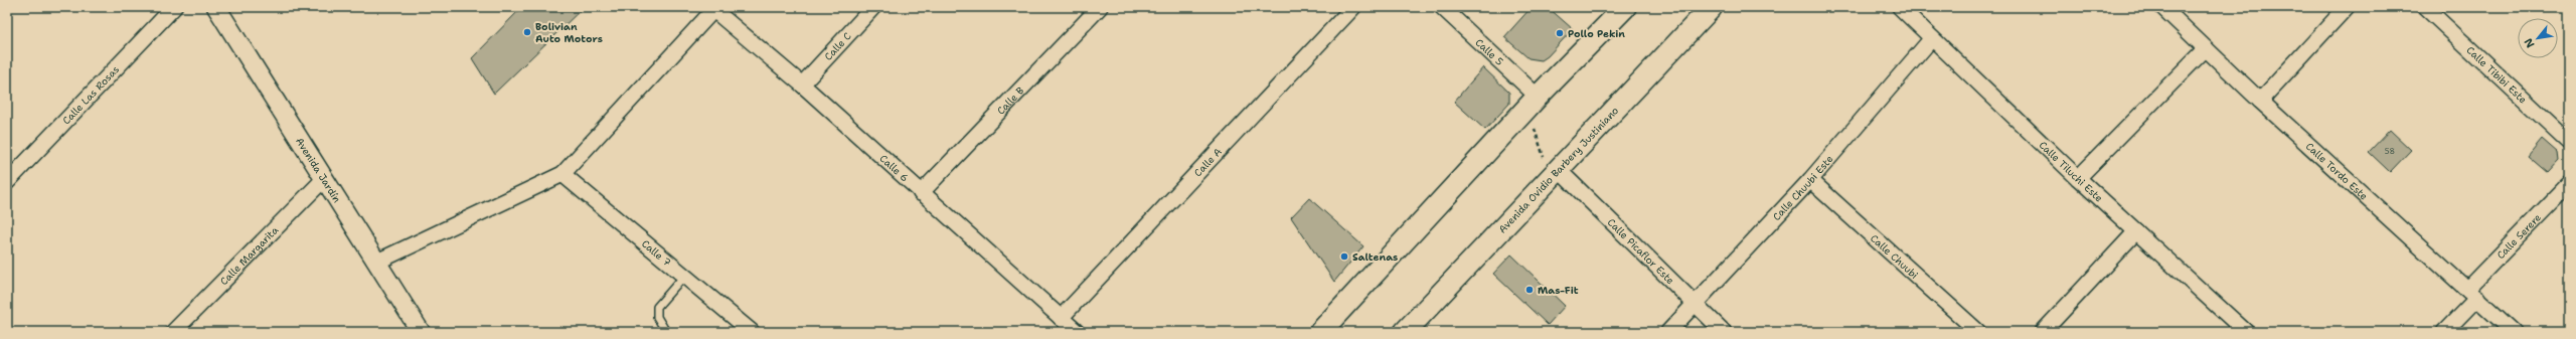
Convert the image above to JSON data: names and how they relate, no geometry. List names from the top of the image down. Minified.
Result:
{"streets":{"main road":["Avenida Ovidio Barbery Justiniano"],"street":["Calle C","Calle 5","Calle Tibibi Este","Calle Las Rosas","Calle B","Calle A","Avenida Jardín","Calle 6","Calle Tordo Este","Calle Tiluchi Este","Calle Chuubi Este","Calle Serere","Calle Picaflor Este","Calle 7","Calle Margarita","Calle Chuubi"]},"crossings":[["Calle C","Calle 6"],["Calle B","Calle 6"],["Calle A","Calle 6"],["Avenida Jardín","Calle Margarita"],["Avenida Ovidio Barbery Justiniano","Calle Picaflor Este"],["Calle Tordo Este","Calle Serere"],["Calle Tiluchi Este","Calle Chuubi Este"],["Calle Chuubi Este","Calle Picaflor Este"],["Calle Chuubi Este","Calle Chuubi"]],"places":["Bolivian Auto Motors","Pollo Pekin","Saltenas","Mas-Fit"],"house_numbers":["58"],"north":"bottom left"}
